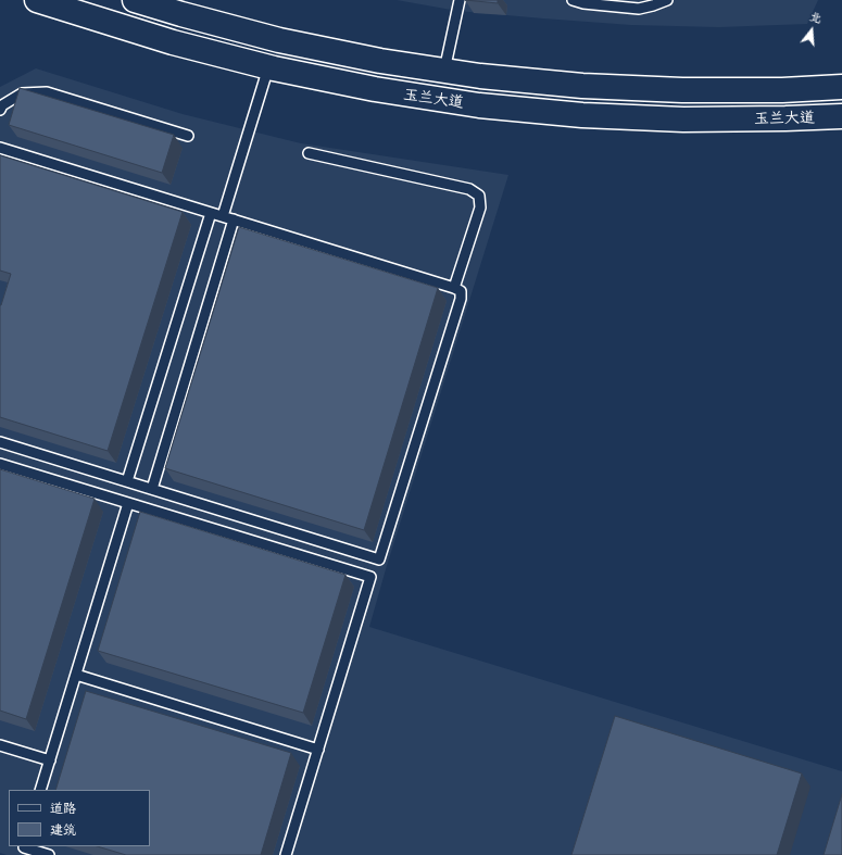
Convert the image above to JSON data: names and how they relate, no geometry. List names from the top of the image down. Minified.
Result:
{"streets":{"main road":["玉兰大道"]},"legend":["道路","建筑"],"north":"top"}
